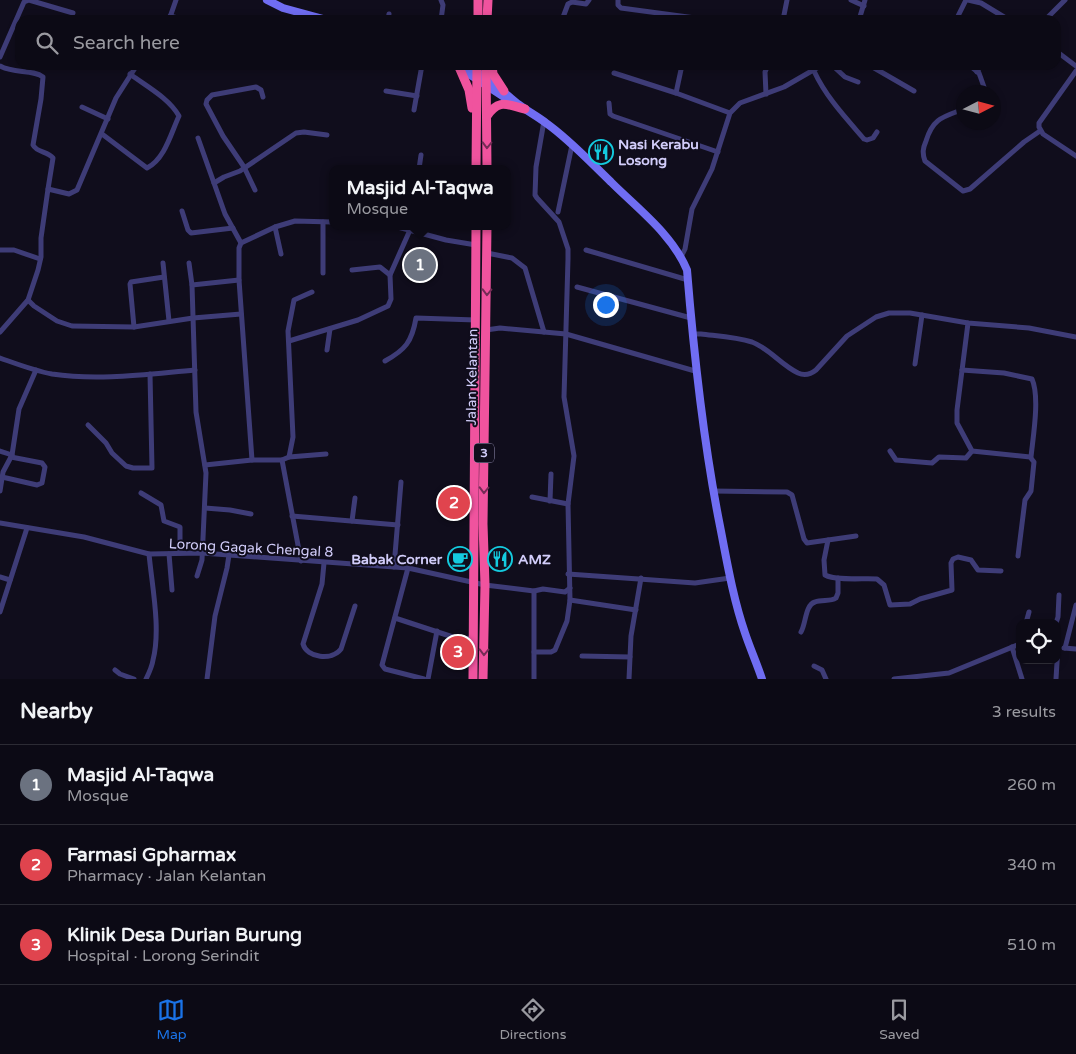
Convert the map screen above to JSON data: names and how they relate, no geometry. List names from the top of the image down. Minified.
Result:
{"streets":{"highway":["Jalan Kelantan","3"],"street":["Lorong Gagak Chengal 8"]},"crossings":[["Jalan Kelantan","Lorong Gagak Chengal 8"]],"places":{"restaurant":["Nasi Kerabu Losong","AMZ"],"cafe":["Babak Corner"]},"north":"right","page":{"search":"Search here","popup":["Masjid Al-Taqwa","Mosque"],"pins":["1","2","3"],"heading":["Nearby","3 results"],"list":[{"mark":"1","name":"Masjid Al-Taqwa","note":"Mosque","value":"260 m"},{"mark":"2","name":"Farmasi Gpharmax","note":"Pharmacy · Jalan Kelantan","value":"340 m"},{"mark":"3","name":"Klinik Desa Durian Burung","note":"Hospital · Lorong Serindit","value":"510 m"}],"nav":["Map","Directions","Saved"]}}
